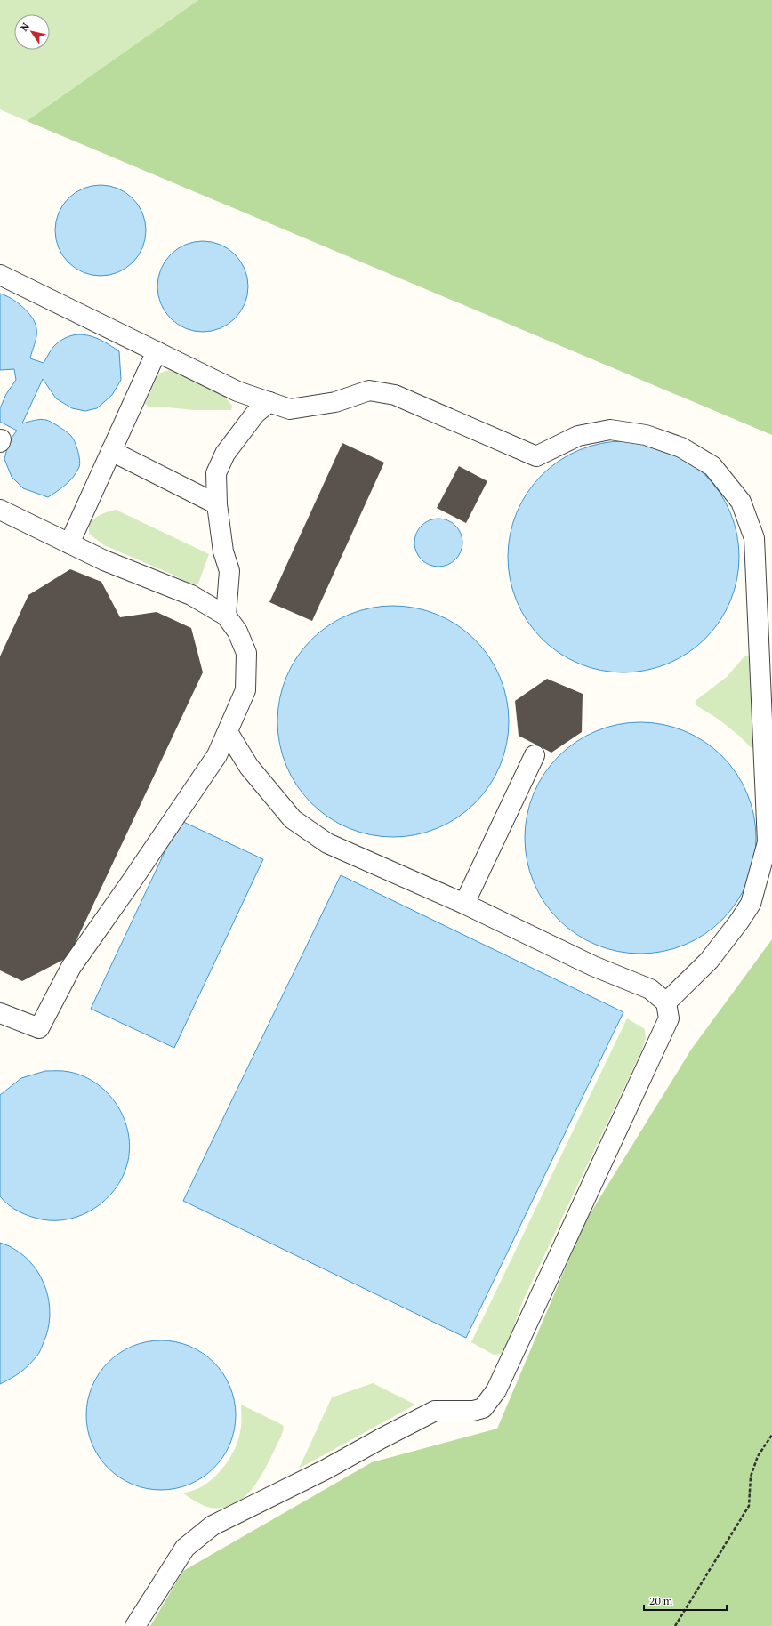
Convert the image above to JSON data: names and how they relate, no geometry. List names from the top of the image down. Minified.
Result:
{"scale_bar":"20 m","north":"top left"}
